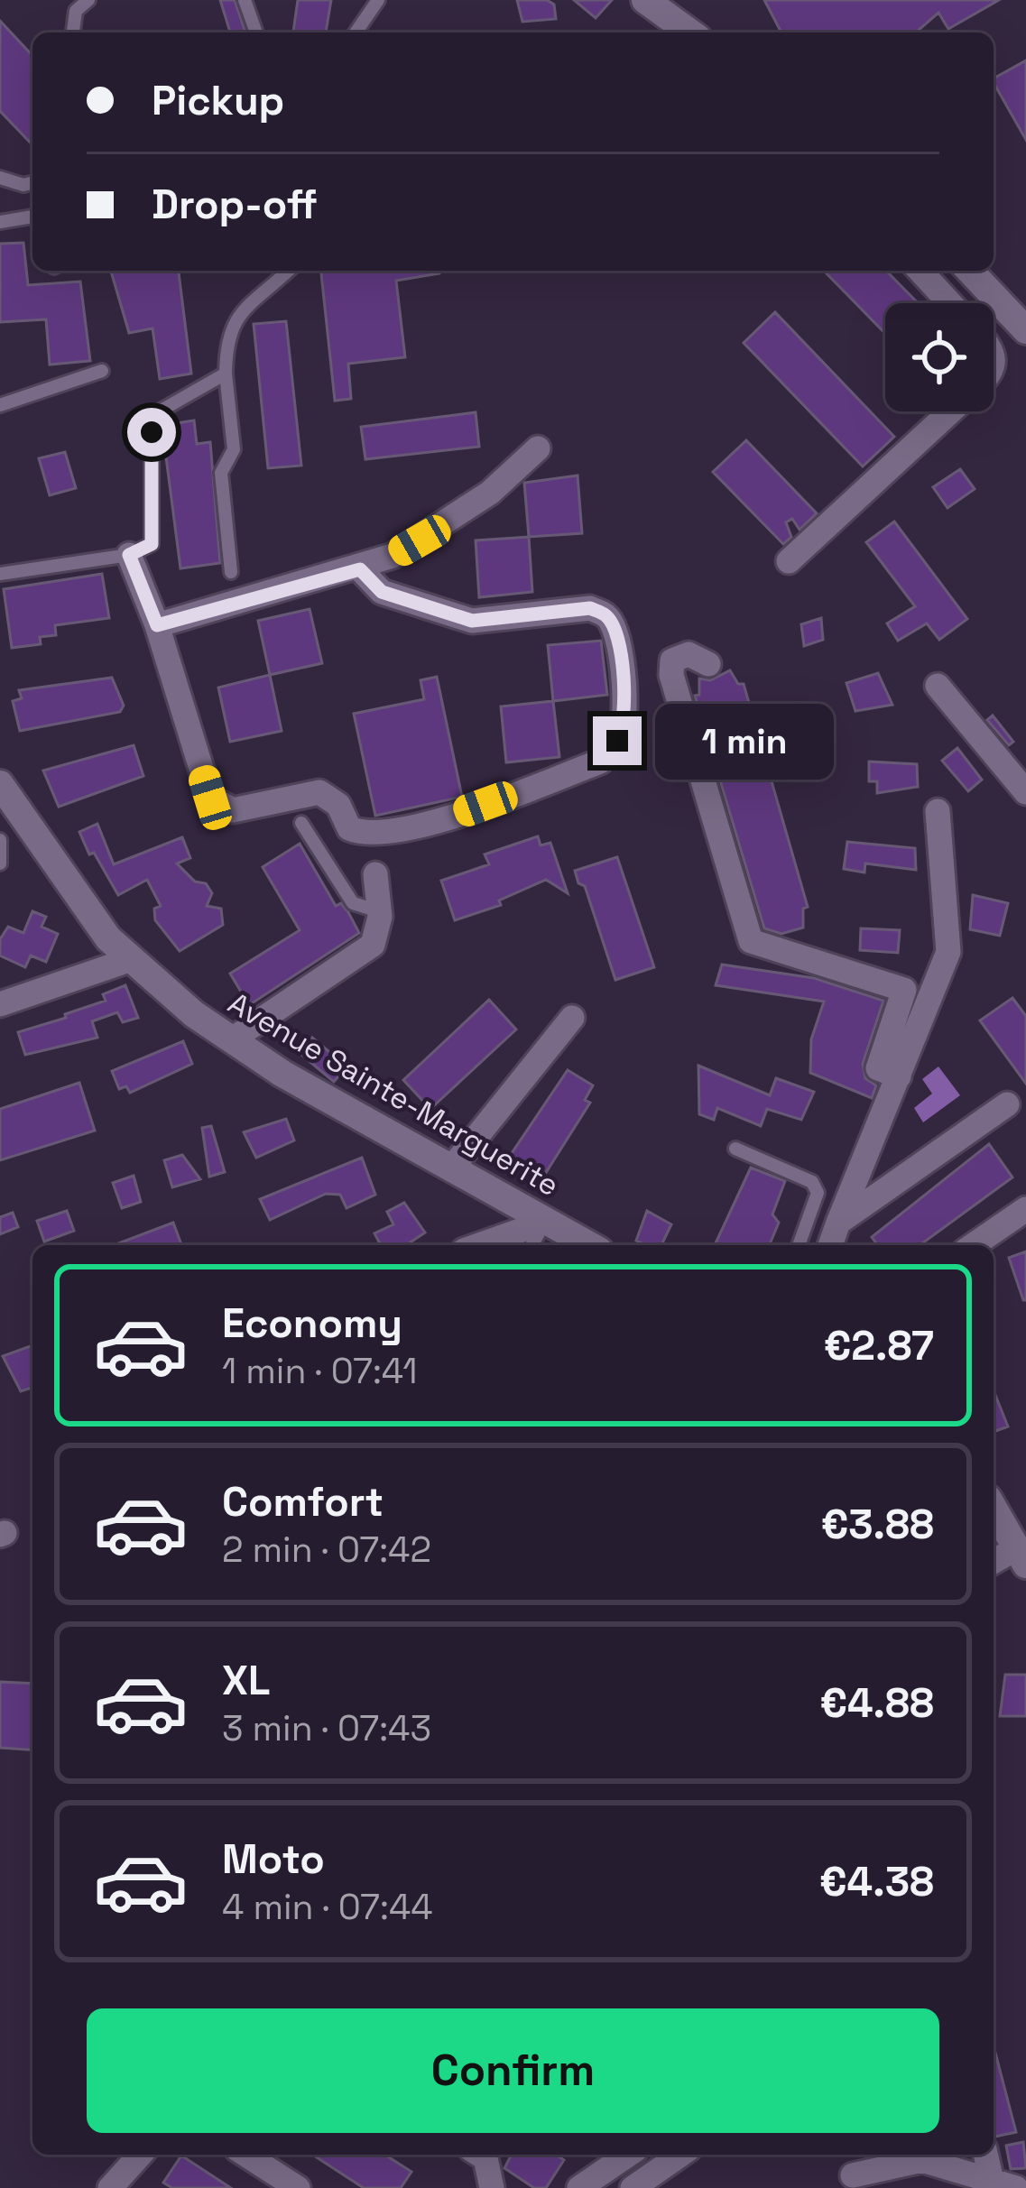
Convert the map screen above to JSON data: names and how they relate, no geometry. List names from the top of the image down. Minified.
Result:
{"streets":{"street":["Avenue Sainte-Marguerite"]},"page":{"banner":["Pickup","Drop-off"],"bubble":"1 min","list":[{"name":"Economy","note":"1 min · 07:41","value":"€2.87"},{"name":"Comfort","note":"2 min · 07:42","value":"€3.88"},{"name":"XL","note":"3 min · 07:43","value":"€4.88"},{"name":"Moto","note":"4 min · 07:44","value":"€4.38"}],"buttons":"Confirm"}}
